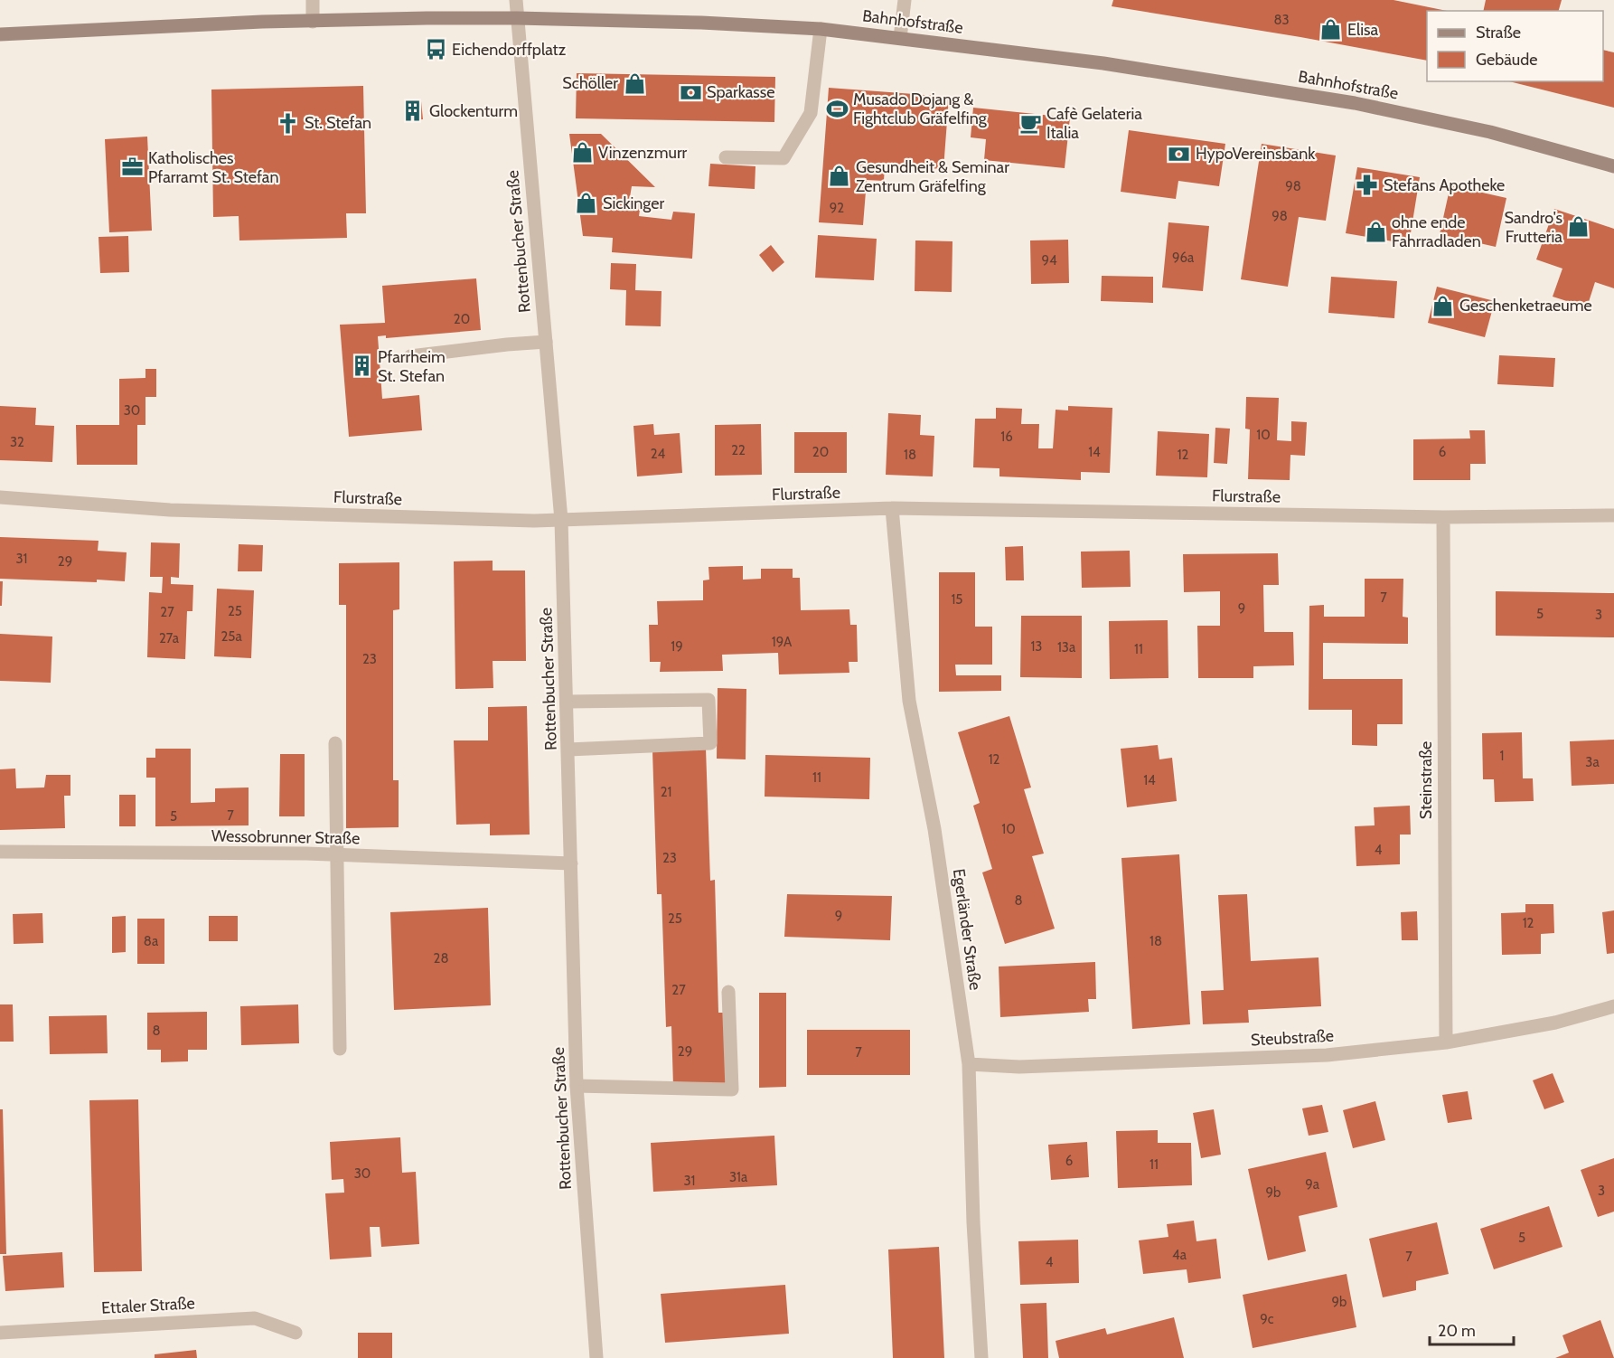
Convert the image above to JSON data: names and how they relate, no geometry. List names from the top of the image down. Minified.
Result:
{"streets":{"street":["Bahnhofstraße","Rottenbucher Straße","Flurstraße","Steinstraße","Wessobrunner Straße","Egerländer Straße","Steubstraße","Ettaler Straße"]},"crossings":[["Bahnhofstraße","Rottenbucher Straße"],["Rottenbucher Straße","Flurstraße"],["Rottenbucher Straße","Wessobrunner Straße"],["Flurstraße","Steinstraße"],["Flurstraße","Egerländer Straße"],["Steinstraße","Steubstraße"],["Egerländer Straße","Steubstraße"]],"places":{"shop":["Elisa","Schöller","Vinzenzmurr","Gesundheit & Seminar Zentrum Gräfelfing","Sickinger","Sandro's Frutteria","ohne ende Fahrradladen","Geschenketraeume"],"bus stop":["Eichendorffplatz"],"bank":["Sparkasse","HypoVereinsbank"],"sports":["Musado Dojang & Fightclub Gräfelfing"],"building":["Glockenturm","Pfarrheim St. Stefan"],"church":["St. Stefan"],"cafe":["Cafè Gelateria Italia"],"office":["Katholisches Pfarramt St. Stefan"],"pharmacy":["Stefans Apotheke"]},"house_numbers":["83","98","92","98","96a","94","20","30","10","16","32","22","20","14","6","24","18","12","31","29","7","15","9","25","27","5","3","25a","27a","19A","19","13","13a","11","23","1","12","3a","11","14","21","7","5","10","4","23","8","9","25","12","8a","18","28","27","8","29","7","6","11","30","31a","31","9a","3","9b","5","4a","7","4","9b","9c"],"legend":["Straße","Gebäude"],"scale_bar":"20 m"}
